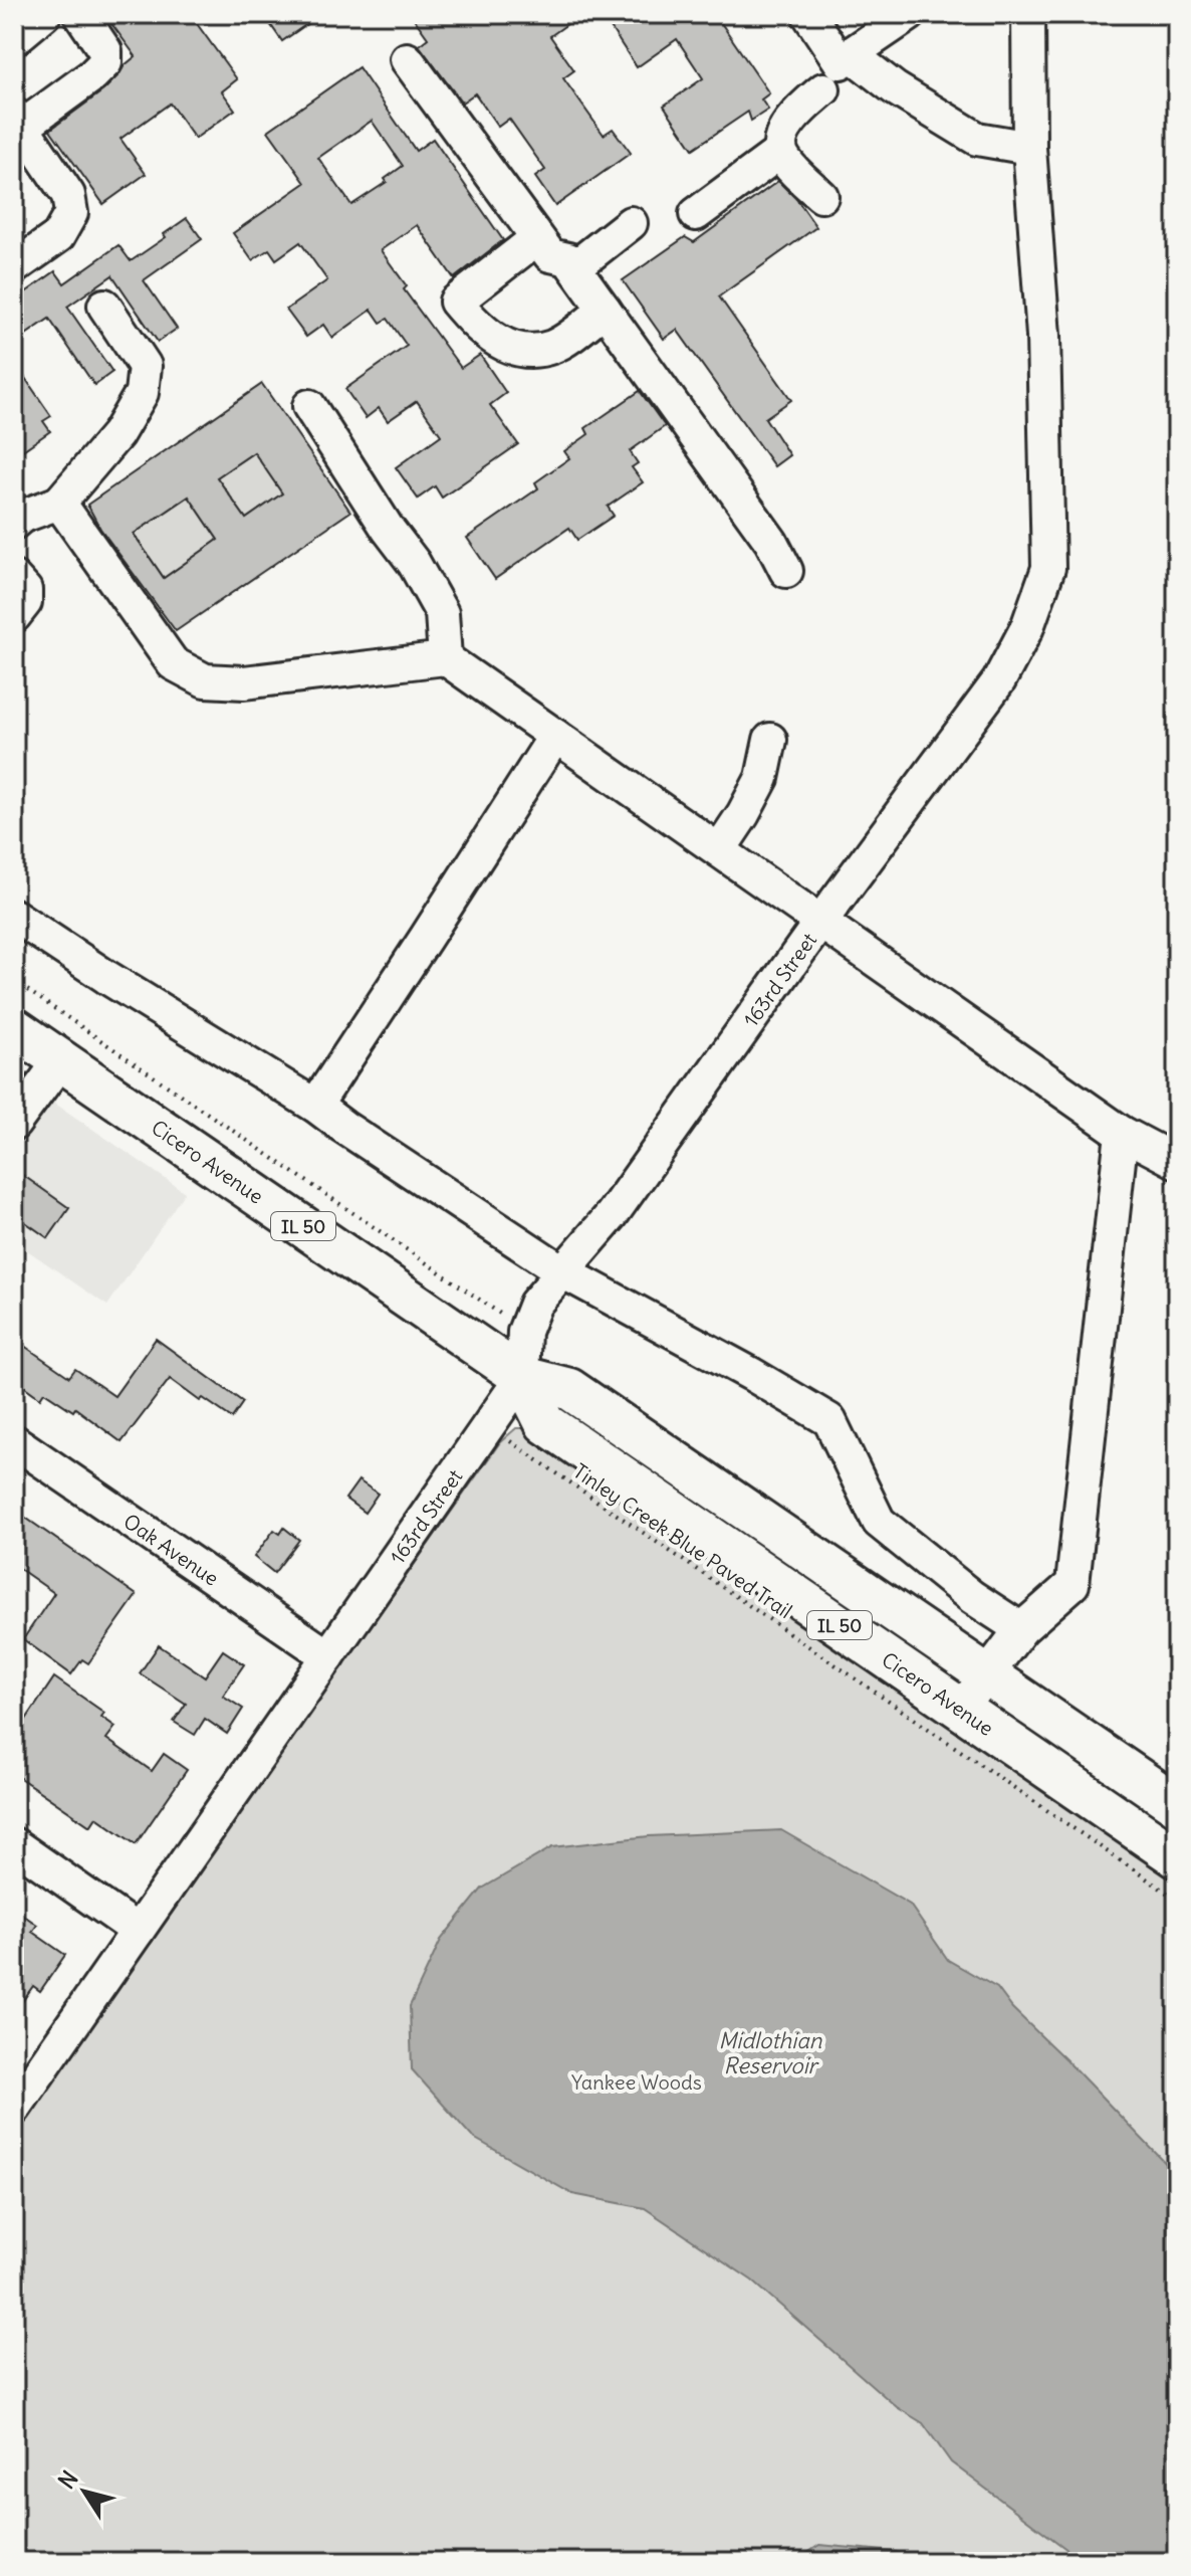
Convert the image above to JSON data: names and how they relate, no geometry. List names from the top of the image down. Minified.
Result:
{"streets":{"main road":["Cicero Avenue","IL 50"],"street":["163rd Street","Oak Avenue"],"path":["Tinley Creek Blue Paved Trail"]},"crossings":[["163rd Street","Cicero Avenue"],["163rd Street","Tinley Creek Blue Paved Trail"],["163rd Street","Oak Avenue"]],"water":["Midlothian Reservoir"],"parks":["Yankee Woods"],"north":"top left"}
